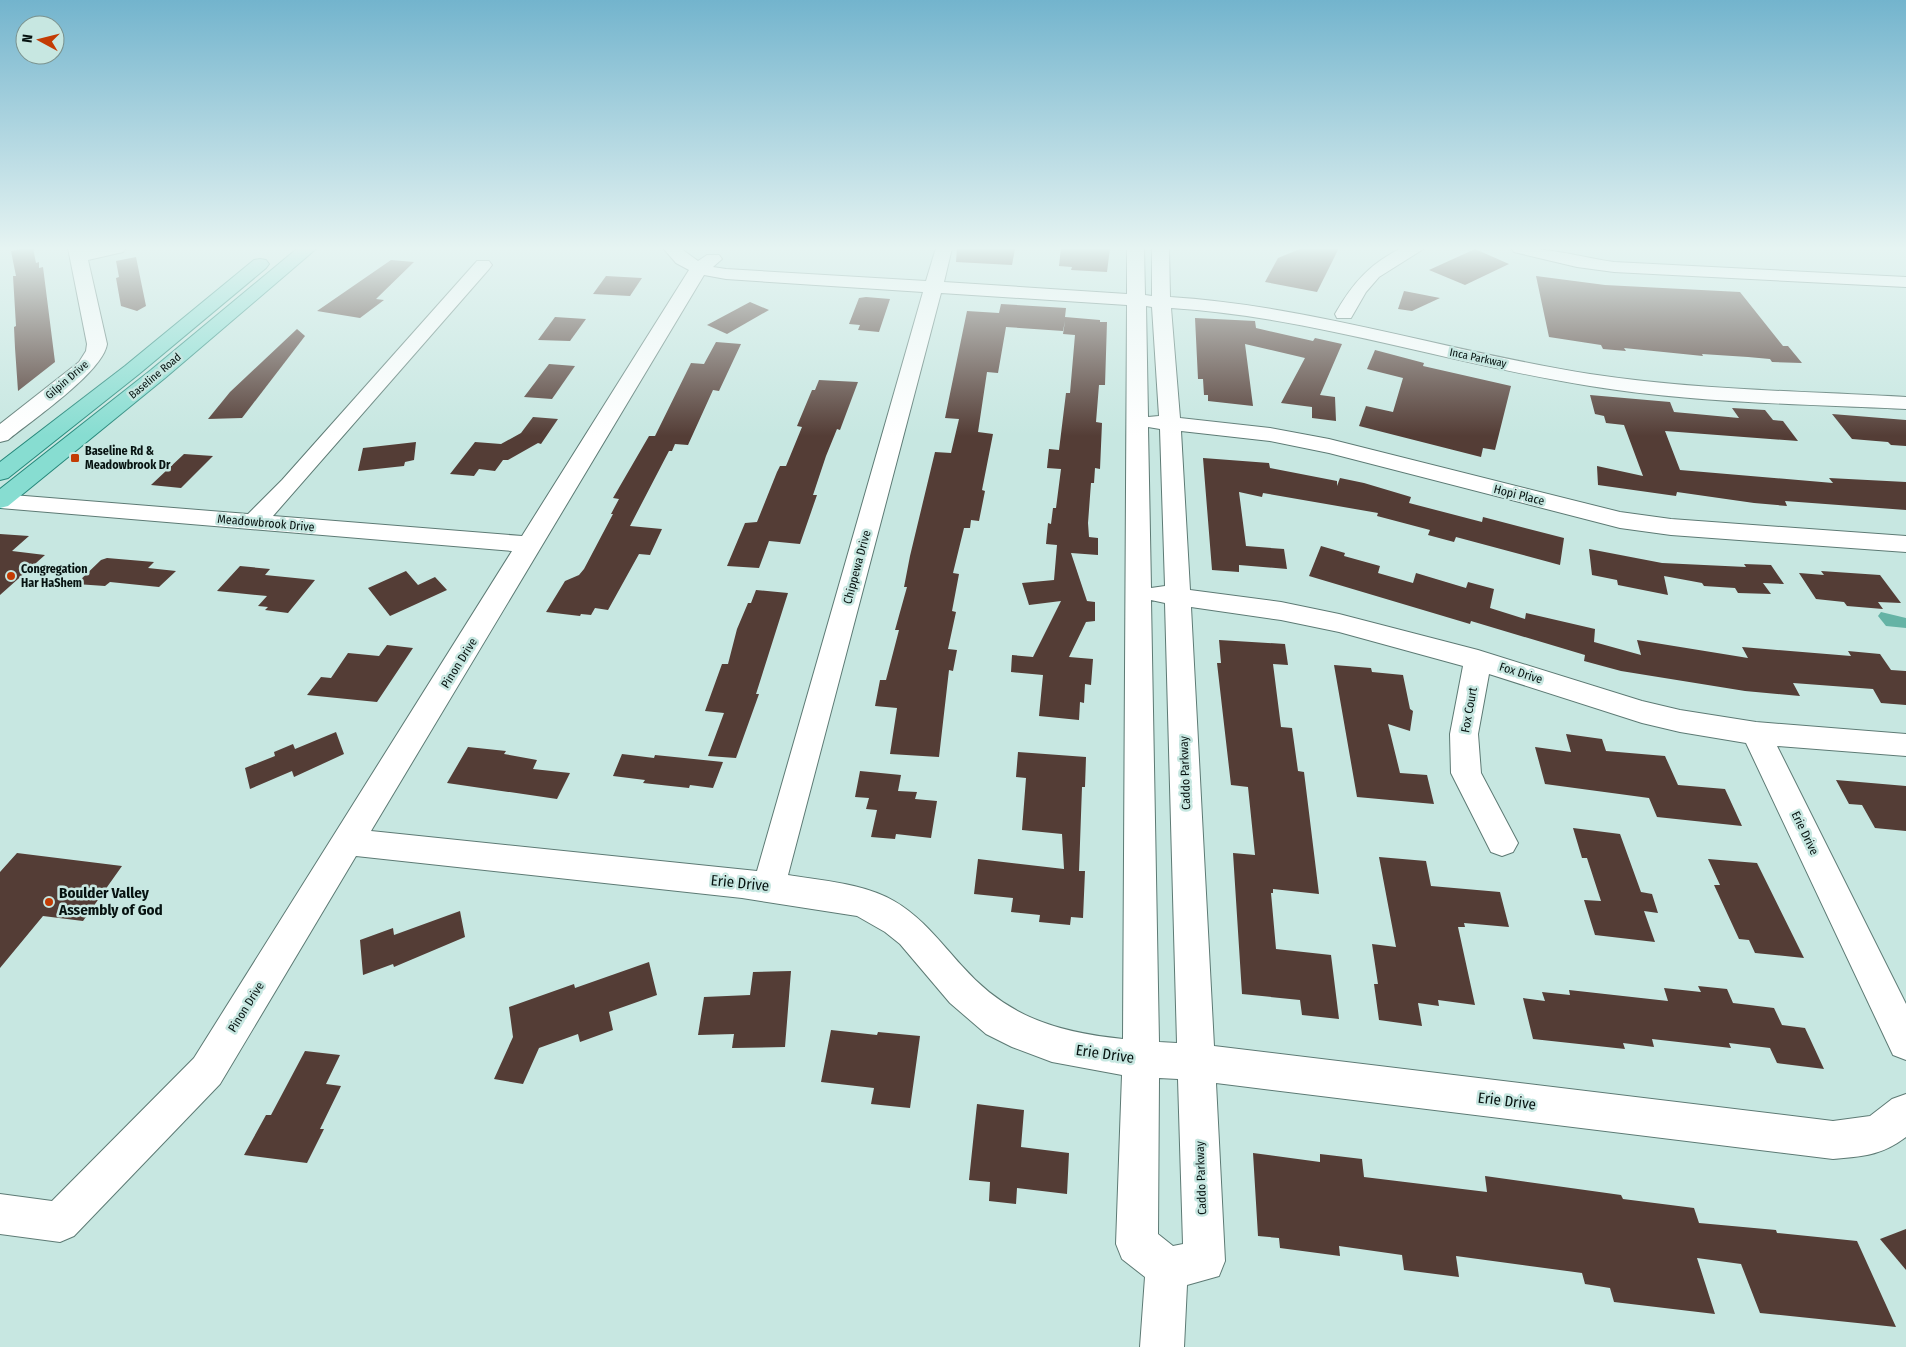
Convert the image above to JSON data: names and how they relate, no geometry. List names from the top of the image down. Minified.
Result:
{"streets":{"main road":["Baseline Road"],"street":["Inca Parkway","Gilpin Drive","Hopi Place","Meadowbrook Drive","Chippewa Drive","Pinon Drive","Fox Drive","Fox Court","Caddo Parkway","Erie Drive"]},"crossings":[["Baseline Road","Meadowbrook Drive"],["Hopi Place","Caddo Parkway"],["Meadowbrook Drive","Pinon Drive"],["Chippewa Drive","Erie Drive"],["Pinon Drive","Erie Drive"],["Fox Drive","Fox Court"],["Fox Drive","Caddo Parkway"],["Fox Drive","Erie Drive"],["Caddo Parkway","Erie Drive"]],"places":{"transit":["Baseline Rd & Meadowbrook Dr"],"other":["Congregation Har HaShem","Boulder Valley Assembly of God"]},"north":"left"}
